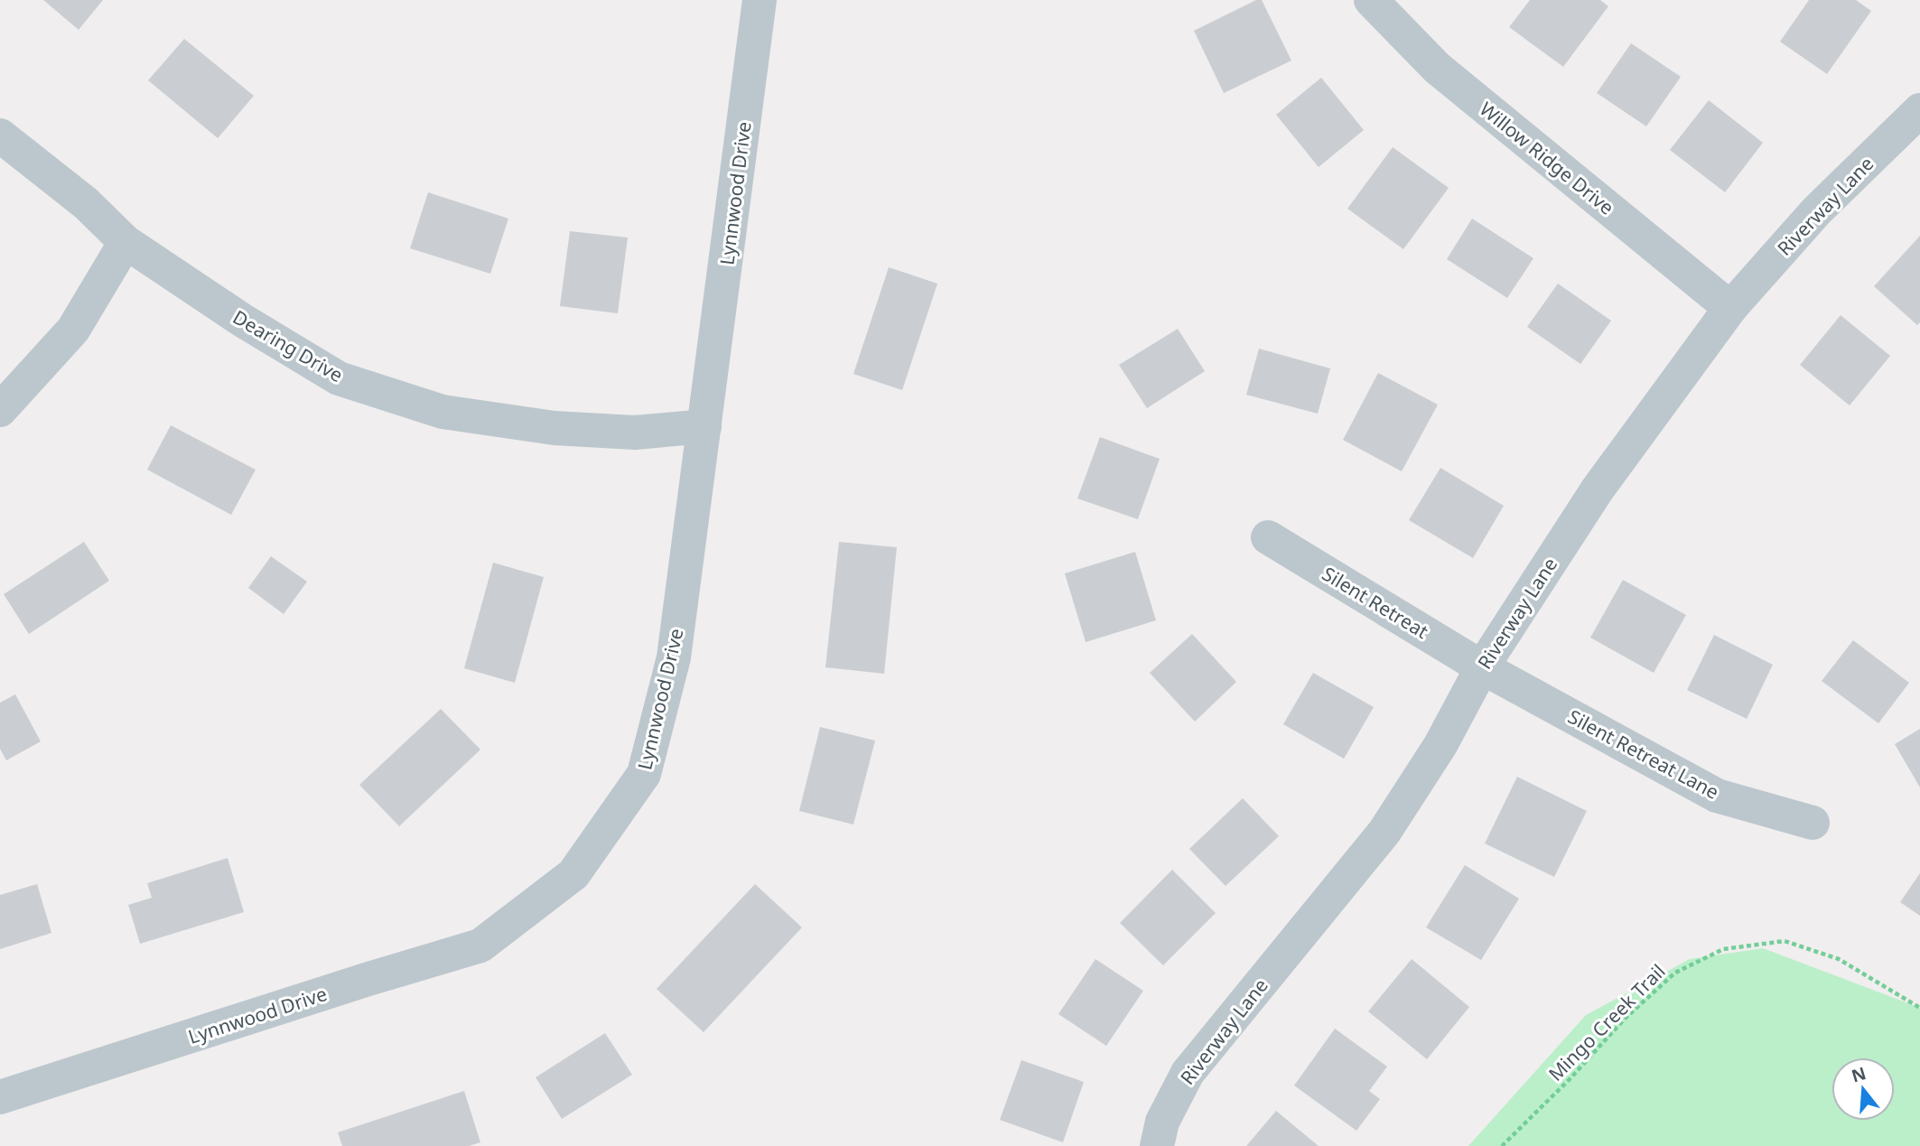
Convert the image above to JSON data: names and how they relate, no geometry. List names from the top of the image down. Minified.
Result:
{"streets":{"street":["Willow Ridge Drive","Lynnwood Drive","Riverway Lane","Dearing Drive","Silent Retreat","Silent Retreat Lane"],"path":["Mingo Creek Trail"]},"crossings":[["Willow Ridge Drive","Riverway Lane"],["Lynnwood Drive","Dearing Drive"],["Riverway Lane","Silent Retreat"],["Riverway Lane","Silent Retreat Lane"],["Silent Retreat","Silent Retreat Lane"]],"north":"top"}
